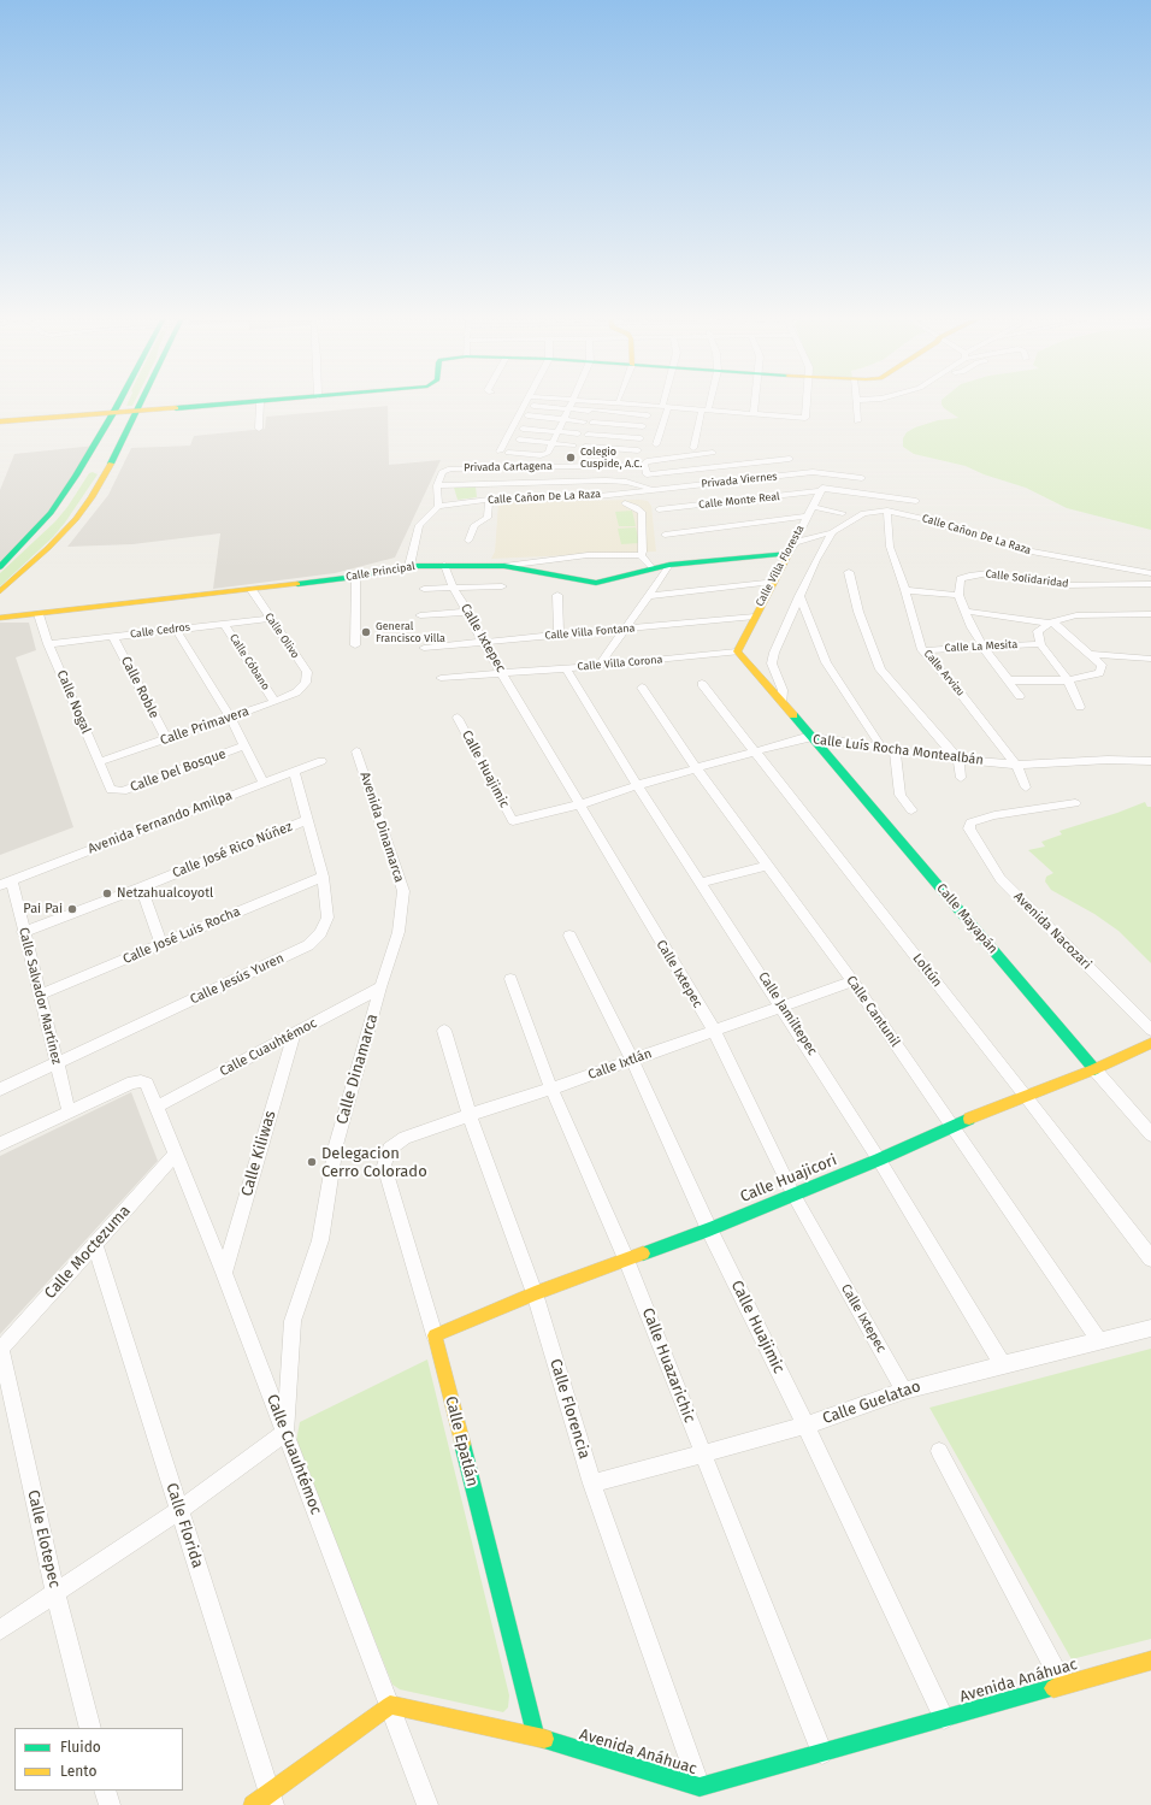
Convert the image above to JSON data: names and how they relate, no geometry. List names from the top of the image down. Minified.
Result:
{"streets":{"street":["Privada Cartagena","Privada Viernes","Calle Cañon De La Raza","Calle Monte Real","Calle Villa Floresta","Calle Principal","Calle Solidaridad","Calle Cedros","Calle Villa Fontana","Calle Olivo","Calle Ixtepec","Calle La Mesita","Calle Cóbano","Calle Villa Corona","Calle Arvizu","Calle Roble","Calle Nogal","Calle Primavera","Calle Luís Rocha Montealbán","Calle Huajimic","Calle Del Bosque","Avenida Fernando Amilpa","Avenida Dinamarca","Calle José Rico Núñez","Calle Mayapán","Avenida Nacozari","Calle José Luis Rocha","Loltún","Calle Jesús Yuren","Calle Salvador Martínez","Calle Cantunil","Calle Jamiltepec","Calle Cuauhtémoc","Calle Ixtlán","Calle Dinamarca","Calle Kiliwas","Calle Huajicori","Calle Moctezuma","Calle Huazarichic","Calle Guelatao","Calle Florencia","Calle Epatlán","Calle Florida","Calle Elotepec","Avenida Anáhuac"]},"crossings":[["Privada Cartagena","Calle Cañon De La Raza"],["Privada Viernes","Calle Cañon De La Raza"],["Privada Viernes","Calle Monte Real"],["Privada Viernes","Calle Villa Floresta"],["Calle Cañon De La Raza","Calle Arvizu"],["Calle Monte Real","Calle Villa Floresta"],["Calle Villa Floresta","Calle Principal"],["Calle Villa Floresta","Calle Villa Fontana"],["Calle Villa Floresta","Calle Villa Corona"],["Calle Villa Floresta","Calle Mayapán"],["Calle Principal","Calle Olivo"],["Calle Principal","Calle Ixtepec"],["Calle Principal","Calle Nogal"],["Calle Cedros","Calle Olivo"],["Calle Cedros","Calle Cóbano"],["Calle Cedros","Calle Roble"],["Calle Cedros","Calle Nogal"],["Calle Villa Fontana","Calle Ixtepec"],["Calle Olivo","Calle Primavera"],["Calle Ixtepec","Calle Villa Corona"],["Calle Ixtepec","Calle Luís Rocha Montealbán"],["Calle Ixtepec","Calle Ixtlán"],["Calle Ixtepec","Calle Huajicori"],["Calle Ixtepec","Calle Guelatao"],["Calle La Mesita","Calle Arvizu"],["Calle Cóbano","Calle Primavera"],["Calle Villa Corona","Calle Mayapán"],["Calle Villa Corona","Calle Jamiltepec"],["Calle Arvizu","Calle Luís Rocha Montealbán"],["Calle Roble","Calle Primavera"],["Calle Nogal","Calle Primavera"],["Calle Nogal","Calle Del Bosque"],["Calle Luís Rocha Montealbán","Calle Huajimic"],["Calle Luís Rocha Montealbán","Calle Mayapán"],["Calle Luís Rocha Montealbán","Loltún"],["Calle Luís Rocha Montealbán","Calle Cantunil"],["Calle Luís Rocha Montealbán","Calle Jamiltepec"],["Calle Huajimic","Calle Ixtlán"],["Calle Huajimic","Calle Huajicori"],["Calle Huajimic","Calle Guelatao"],["Calle Huajimic","Avenida Anáhuac"],["Avenida Fernando Amilpa","Calle Jesús Yuren"],["Avenida Fernando Amilpa","Calle Salvador Martínez"],["Avenida Dinamarca","Calle Cuauhtémoc"],["Avenida Dinamarca","Calle Dinamarca"],["Calle José Rico Núñez","Calle Jesús Yuren"],["Calle José Rico Núñez","Calle Salvador Martínez"],["Calle Mayapán","Calle Huajicori"],["Calle José Luis Rocha","Calle Jesús Yuren"],["Calle José Luis Rocha","Calle Salvador Martínez"],["Loltún","Calle Huajicori"],["Calle Jesús Yuren","Calle Salvador Martínez"],["Calle Salvador Martínez","Calle Cuauhtémoc"],["Calle Cantunil","Calle Ixtlán"],["Calle Cantunil","Calle Huajicori"],["Calle Cantunil","Calle Guelatao"],["Calle Jamiltepec","Calle Ixtlán"],["Calle Jamiltepec","Calle Huajicori"],["Calle Jamiltepec","Calle Guelatao"],["Calle Cuauhtémoc","Calle Dinamarca"],["Calle Cuauhtémoc","Calle Kiliwas"],["Calle Cuauhtémoc","Calle Moctezuma"],["Calle Cuauhtémoc","Avenida Anáhuac"],["Calle Ixtlán","Calle Huazarichic"],["Calle Ixtlán","Calle Florencia"],["Calle Ixtlán","Calle Epatlán"],["Calle Huajicori","Calle Huazarichic"],["Calle Huajicori","Calle Florencia"],["Calle Huajicori","Calle Epatlán"],["Calle Moctezuma","Calle Florida"],["Calle Moctezuma","Calle Elotepec"],["Calle Huazarichic","Calle Guelatao"],["Calle Huazarichic","Avenida Anáhuac"],["Calle Guelatao","Calle Florencia"],["Calle Florencia","Avenida Anáhuac"],["Calle Epatlán","Avenida Anáhuac"]],"places":["Colegio Cuspide, A.C.","General Francisco Villa","Netzahualcoyotl","Pai Pai","Delegacion Cerro Colorado"],"legend":["Fluido","Lento"]}
